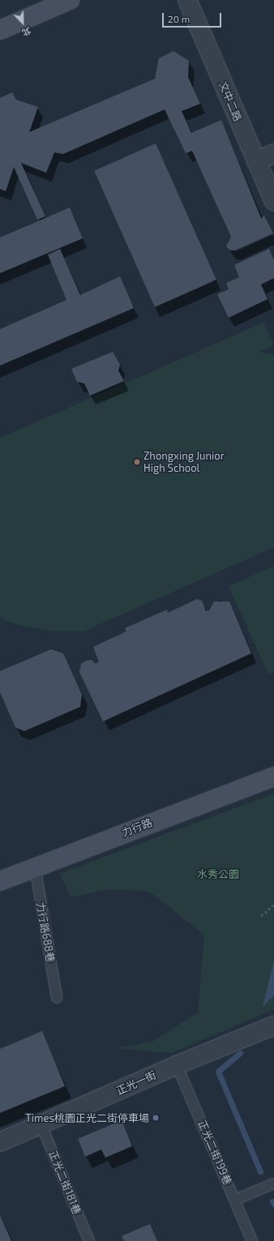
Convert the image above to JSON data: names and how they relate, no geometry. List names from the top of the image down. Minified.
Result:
{"streets":{"street":["文中二路","力行路","正光一街"],"lane":["力行路688巷","正光二街199巷","正光二街181巷"]},"crossings":[["力行路","力行路688巷"],["正光一街","正光二街199巷"],["正光一街","正光二街181巷"]],"parks":["水秀公園"],"places":["Zhongxing Junior High School","Times桃園正光二街停車場"],"scale_bar":"20 m","north":"bottom right"}
